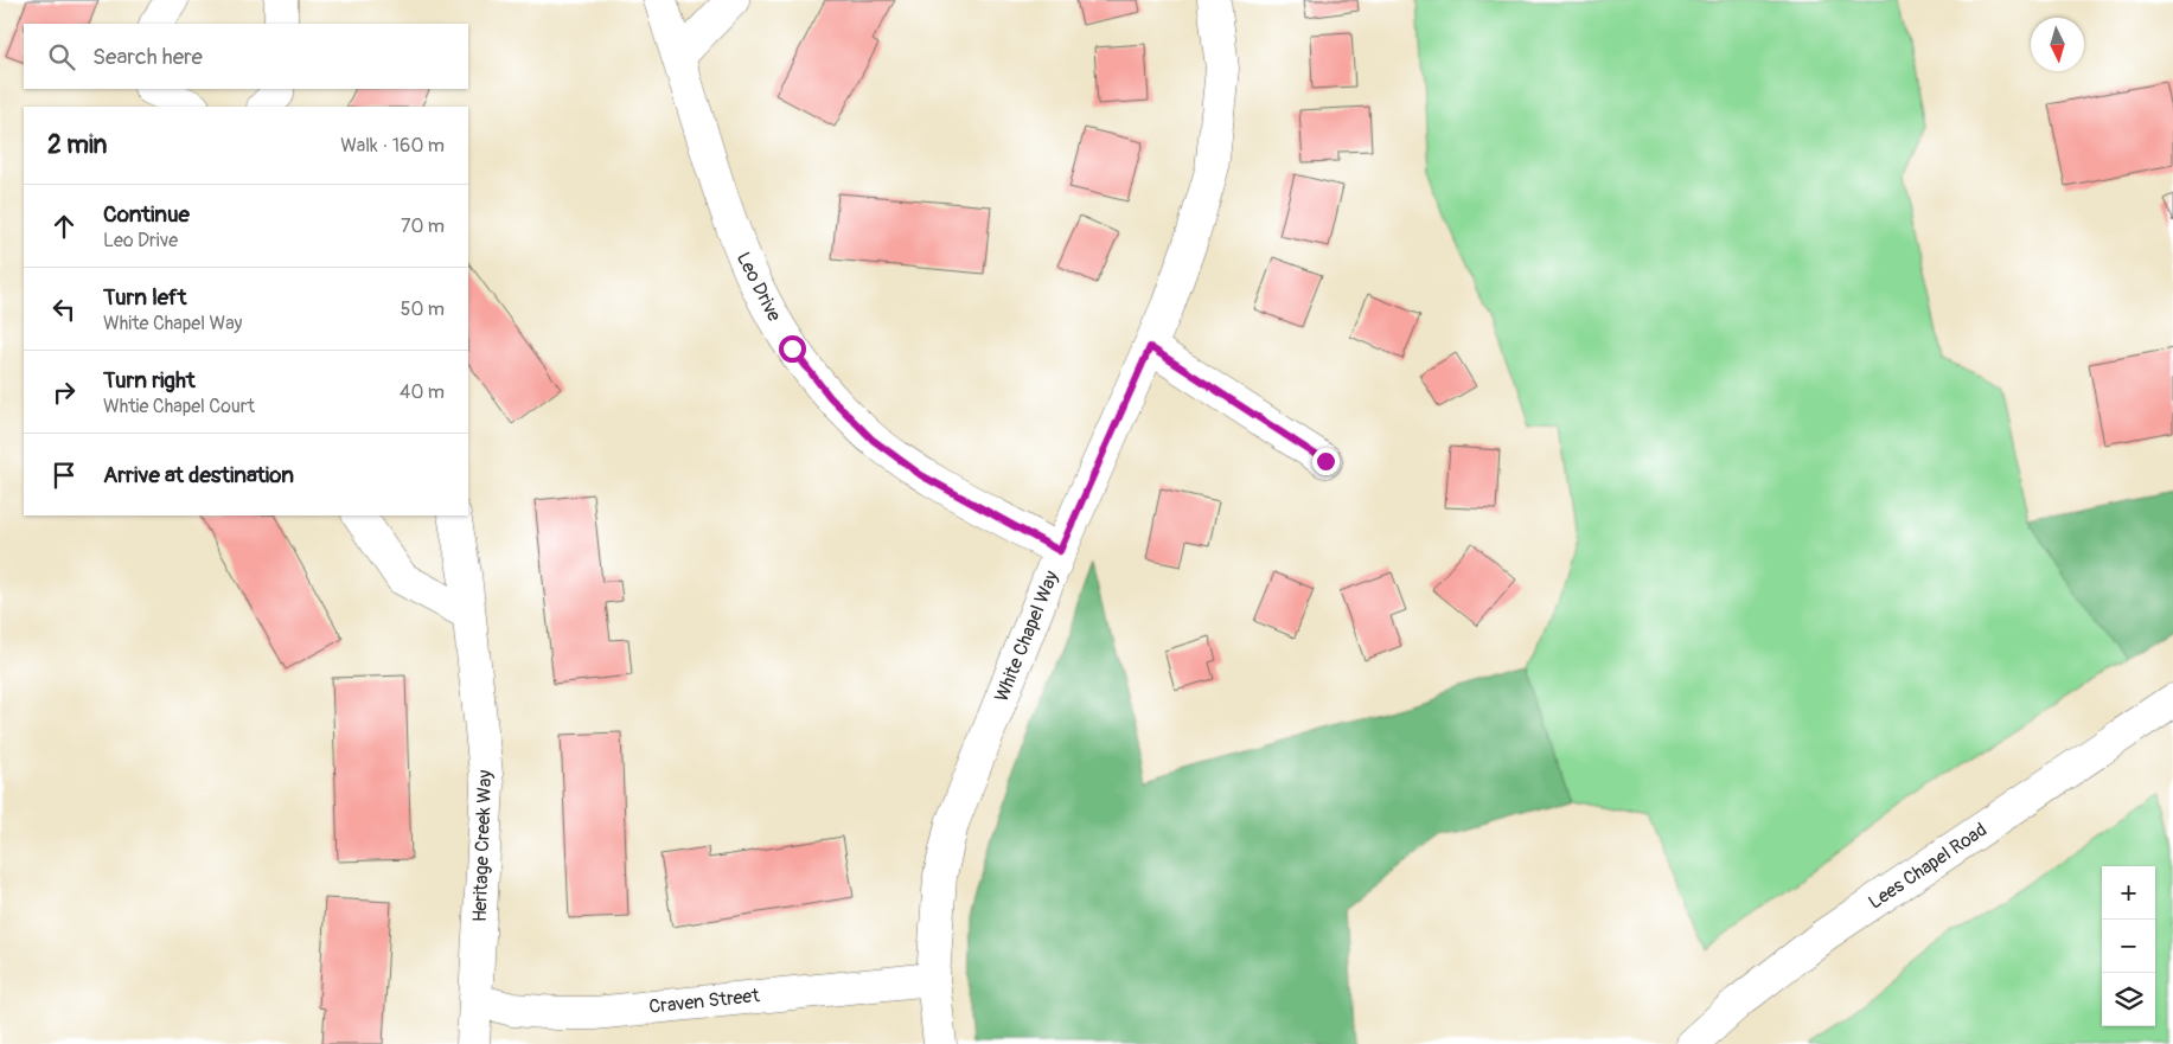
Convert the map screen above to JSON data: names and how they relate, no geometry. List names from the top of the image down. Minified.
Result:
{"streets":{"street":["Leo Drive","White Chapel Way","Heritage Creek Way","Lees Chapel Road","Craven Street"]},"crossings":[["Leo Drive","White Chapel Way"],["White Chapel Way","Craven Street"],["Heritage Creek Way","Craven Street"]],"north":"bottom","page":{"search":"Search here","heading":["2 min","Walk · 160 m"],"list":[["Continue","Leo Drive","70 m"],["Turn left","White Chapel Way","50 m"],["Turn right","Whtie Chapel Court","40 m"],"Arrive at destination"],"map_buttons":["+","−"]}}
